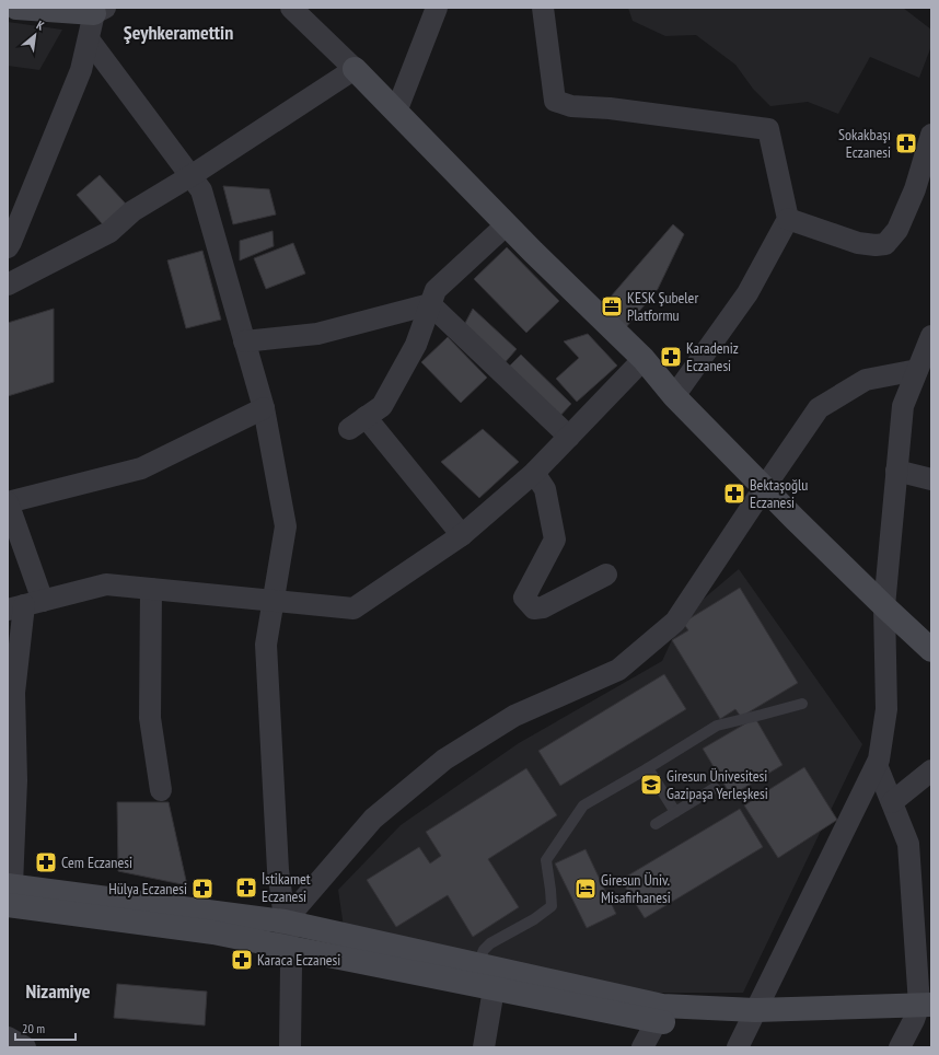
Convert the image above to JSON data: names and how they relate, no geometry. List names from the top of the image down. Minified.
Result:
{"districts":["Şeyhkeramettin","Nizamiye"],"places":{"pharmacy":["Sokakbaşı Eczanesi","Karadeniz Eczanesi","Bektaşoğlu Eczanesi","Cem Eczanesi","İstikamet Eczanesi","Hülya Eczanesi","Karaca Eczanesi"],"office":["KESK Şubeler Platformu"],"school or university":["Giresun Ünivesitesi Gazipaşa Yerleşkesi"],"hotel":["Giresun Üniv. Misafirhanesi"]},"scale_bar":"20 m","north":"top right"}
